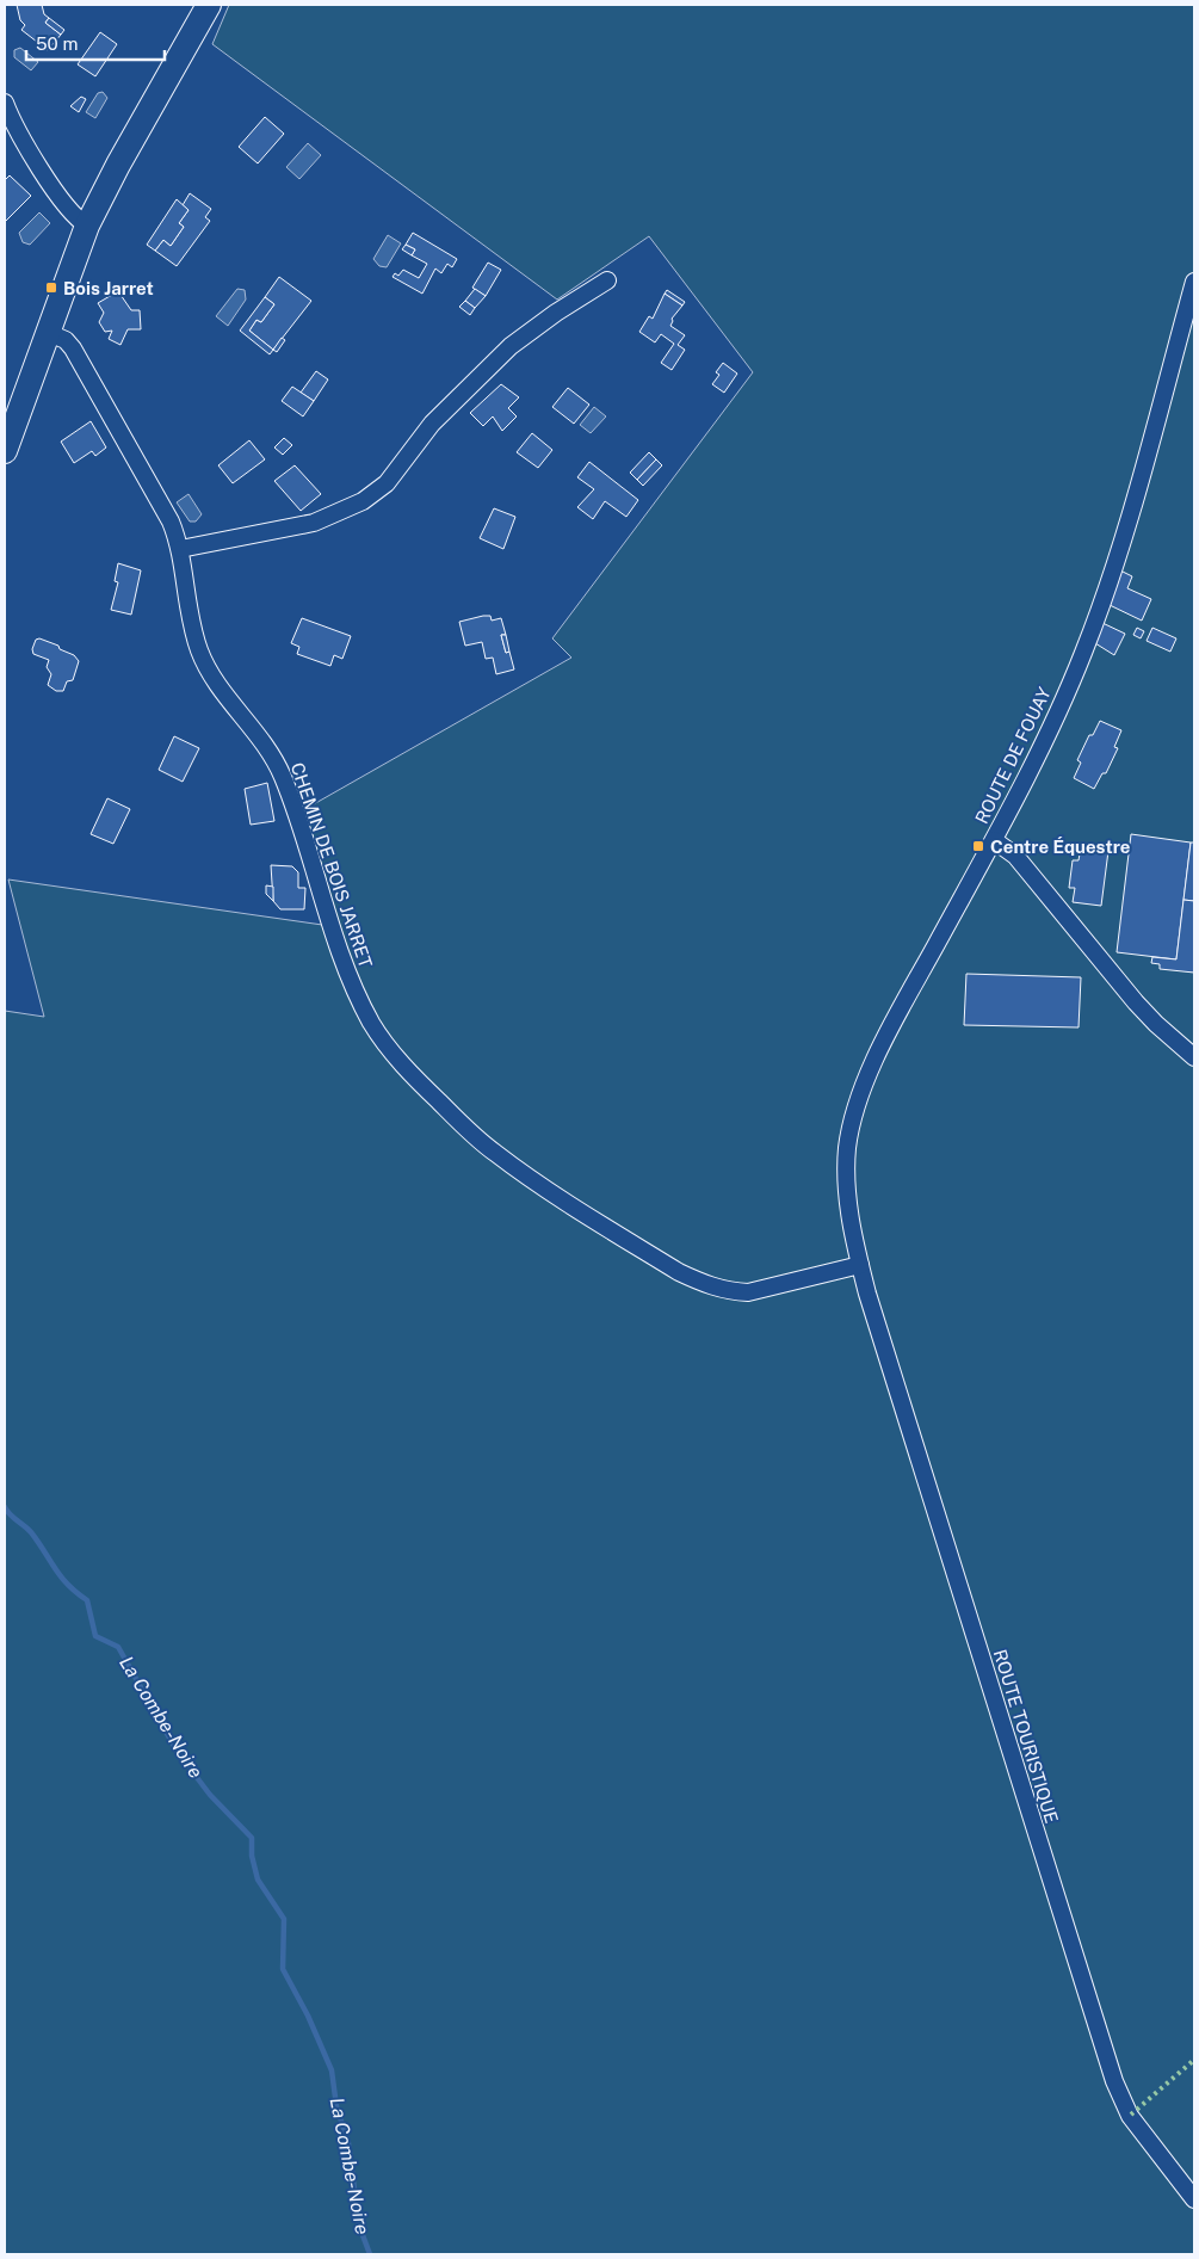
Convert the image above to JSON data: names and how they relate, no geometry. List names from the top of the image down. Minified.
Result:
{"streets":{"street":["ROUTE DE FOUAY","CHEMIN DE BOIS JARRET","ROUTE TOURISTIQUE"]},"crossings":[["ROUTE DE FOUAY","CHEMIN DE BOIS JARRET"],["ROUTE DE FOUAY","ROUTE TOURISTIQUE"],["CHEMIN DE BOIS JARRET","ROUTE TOURISTIQUE"]],"water":["La Combe-Noire"],"places":{"transit":["Bois Jarret","Centre Équestre"]},"scale_bar":"50 m"}
